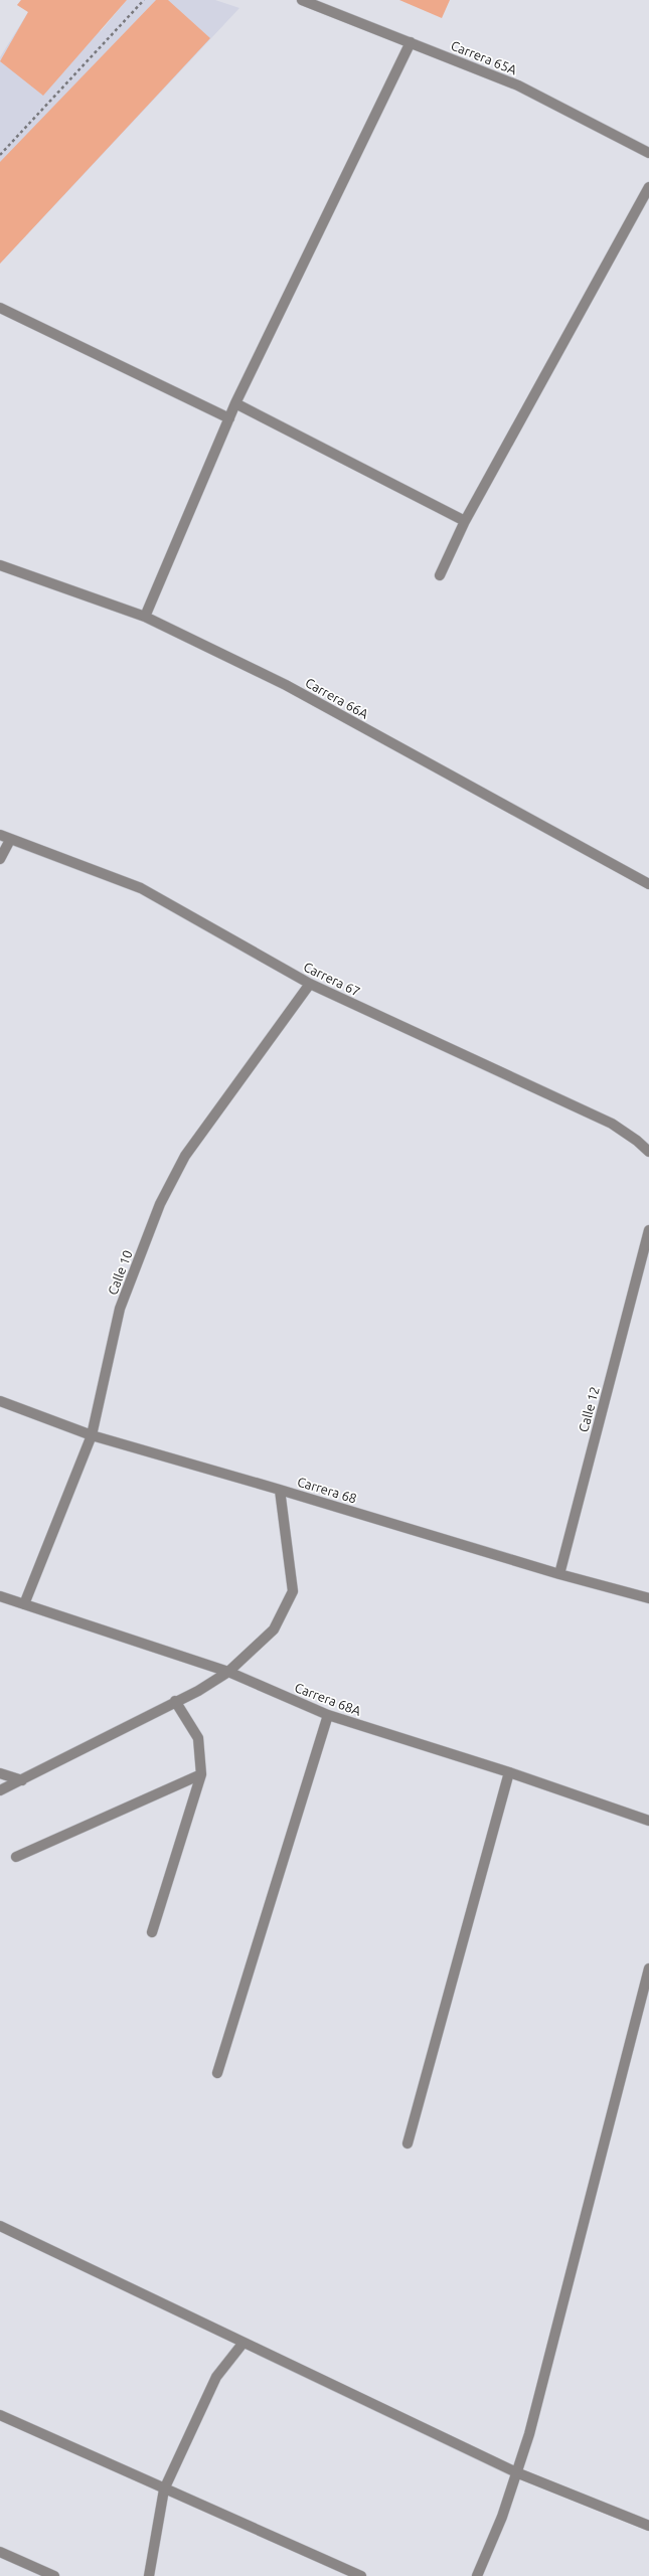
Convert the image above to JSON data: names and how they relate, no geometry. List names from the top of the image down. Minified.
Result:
{"streets":{"street":["Carrera 65A","Carrera 66A","Carrera 67","Calle 10","Calle 12","Carrera 68","Carrera 68A"]},"crossings":[["Carrera 67","Calle 10"],["Calle 10","Carrera 68"],["Calle 10","Carrera 68A"],["Calle 12","Carrera 68"]]}
